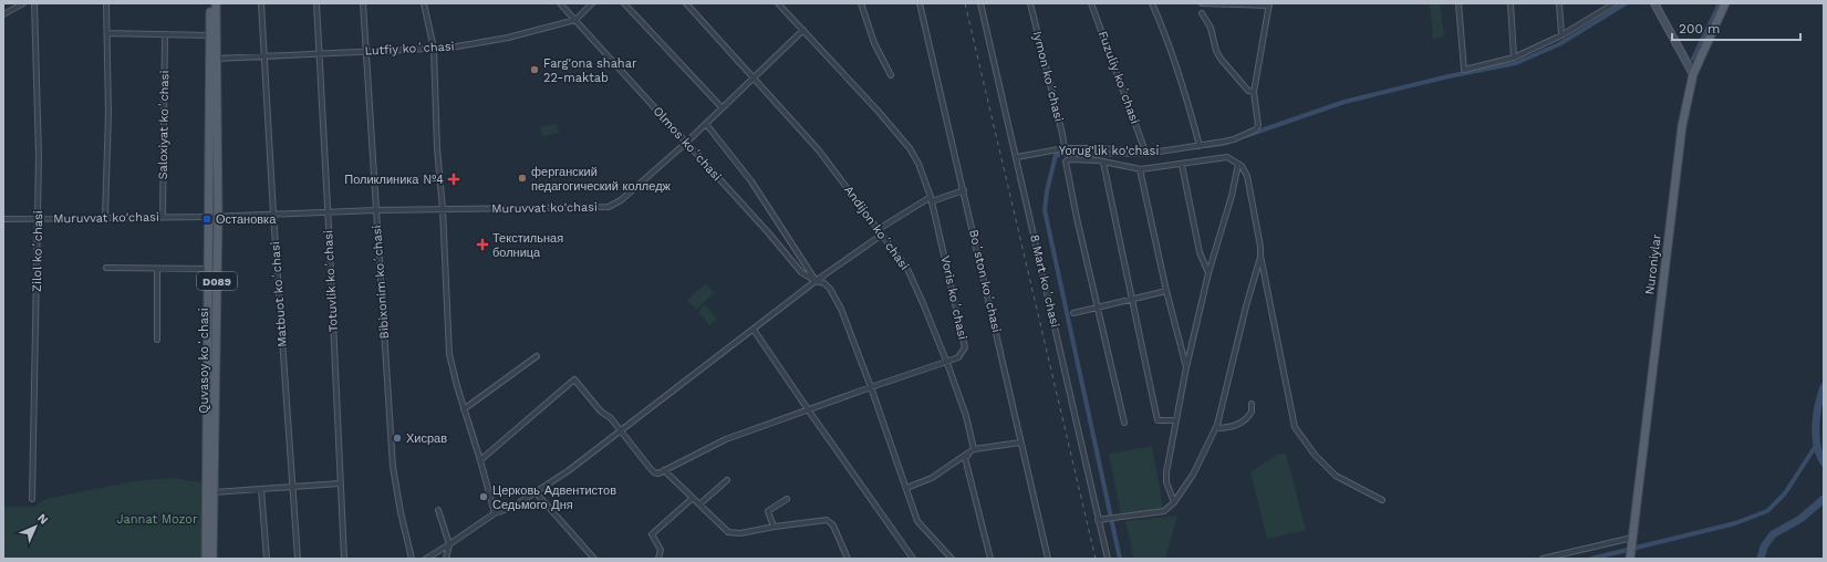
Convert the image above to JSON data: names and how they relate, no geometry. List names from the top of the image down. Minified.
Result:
{"streets":{"main road":["Nuroniylar","D089","Quvasoy koʻchasi"],"street":["Lutfiy koʻchasi","Iymon koʻchasi","Fuzuliy koʻchasi","Saloxiyat koʻchasi","Olmos koʻchasi","Yorug'lik ko'chasi","Muruvvat ko'chasi","Andijon koʻchasi","Zilol koʻchasi","Totuvlik koʻchasi","Boʻston koʻchasi","8 Mart koʻchasi","Bibixonim koʻchasi","Matbuot koʻchasi","Voris koʻchasi"]},"crossings":[["Lutfiy koʻchasi","Olmos koʻchasi"],["Lutfiy koʻchasi","Totuvlik koʻchasi"],["Lutfiy koʻchasi","Bibixonim koʻchasi"],["Lutfiy koʻchasi","Matbuot koʻchasi"],["Lutfiy koʻchasi","Quvasoy koʻchasi"],["Iymon koʻchasi","Yorug'lik ko'chasi"],["Fuzuliy koʻchasi","Yorug'lik ko'chasi"],["Saloxiyat koʻchasi","Muruvvat ko'chasi"],["Olmos koʻchasi","Muruvvat ko'chasi"],["Olmos koʻchasi","Voris koʻchasi"],["Yorug'lik ko'chasi","8 Mart koʻchasi"],["Muruvvat ko'chasi","Andijon koʻchasi"],["Muruvvat ko'chasi","Zilol koʻchasi"],["Muruvvat ko'chasi","Totuvlik koʻchasi"],["Muruvvat ko'chasi","Bibixonim koʻchasi"],["Muruvvat ko'chasi","Matbuot koʻchasi"],["Muruvvat ko'chasi","Voris koʻchasi"],["Muruvvat ko'chasi","Quvasoy koʻchasi"],["Andijon koʻchasi","Voris koʻchasi"]],"parks":["Jannat Mozor"],"places":{"other":["Farg'ona shahar 22-maktab","ферганский педагогический колледж","Хисрав","Церковь Адвентистов Седьмого Дня"],"health":["Поликлиника №4","Текстильная болница"],"transit":["Остановка"]},"scale_bar":"200 m","north":"top right"}
